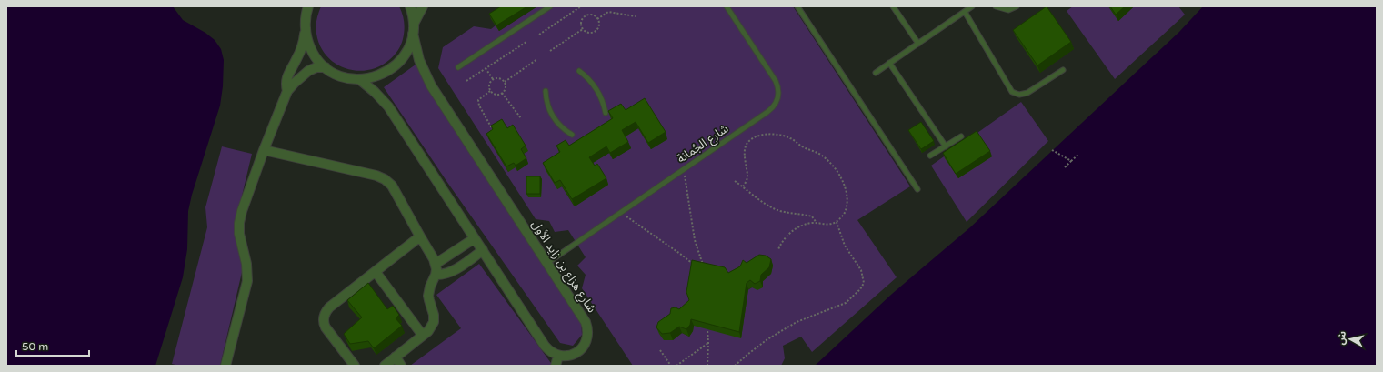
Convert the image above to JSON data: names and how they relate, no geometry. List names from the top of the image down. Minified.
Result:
{"streets":{"street":["شارع هزاع بن زايد الأول"],"lane":["شارع الجُمانة"]},"crossings":[["شارع الجُمانة","شارع هزاع بن زايد الأول"]],"scale_bar":"50 m","north":"left"}
